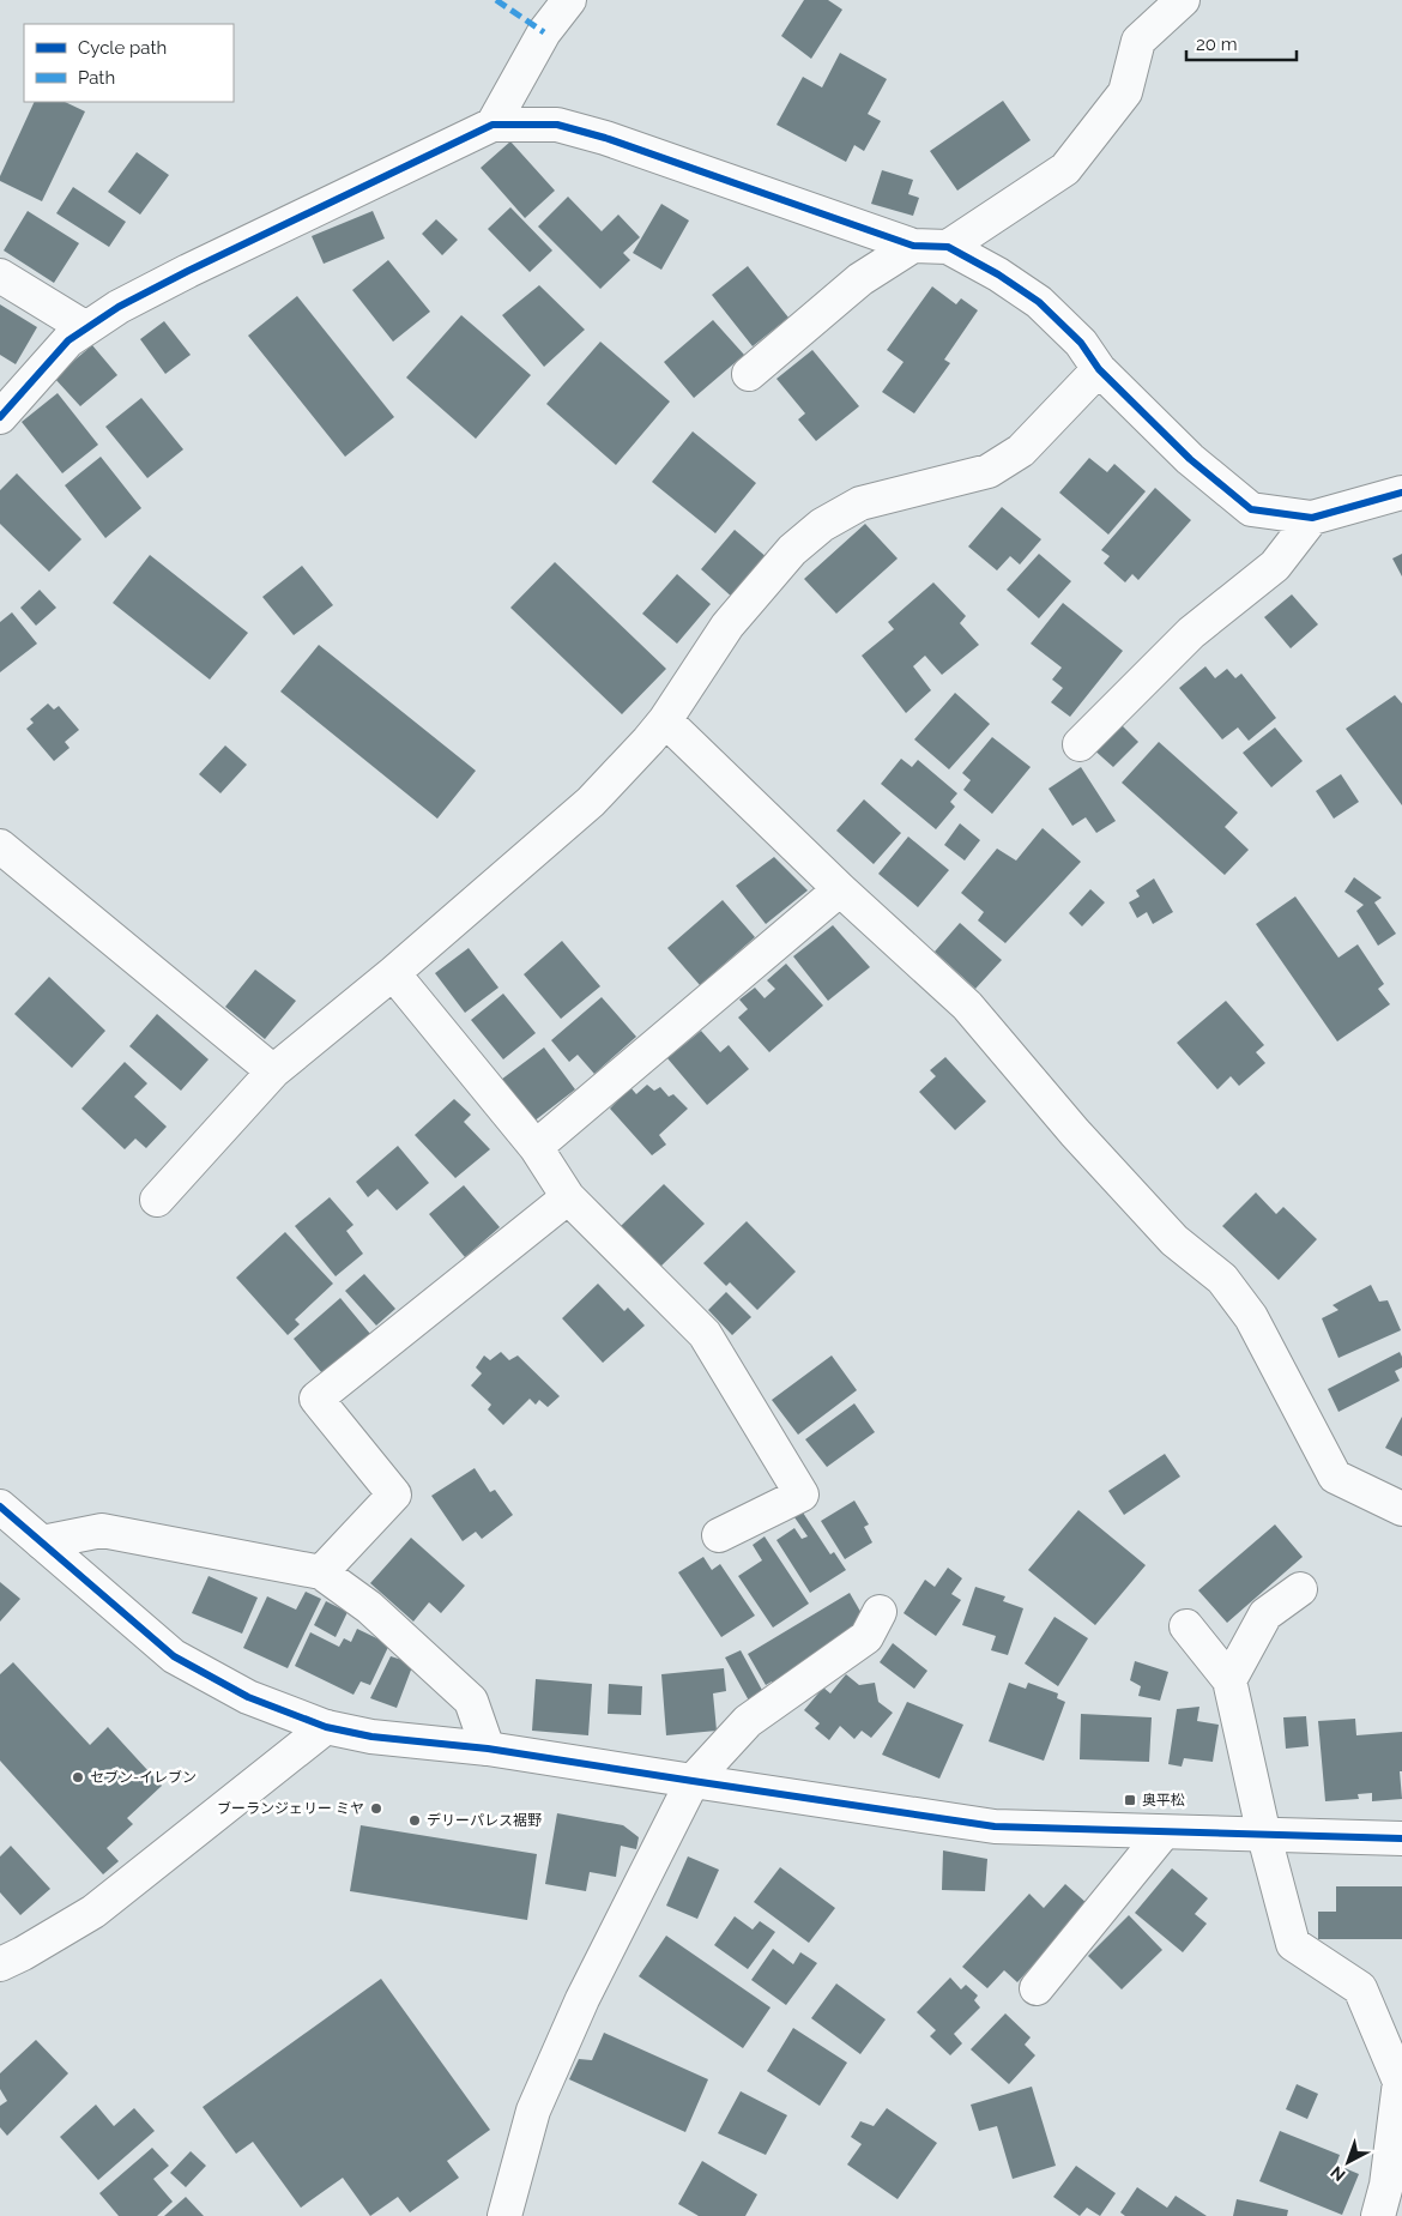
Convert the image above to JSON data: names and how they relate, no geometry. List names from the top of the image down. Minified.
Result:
{"places":{"other":["セブン-イレブン","ブーランジェリー ミヤ","デリーパレス裾野"],"transit":["奥平松"]},"legend":["Cycle path","Path"],"scale_bar":"20 m","north":"bottom left"}
